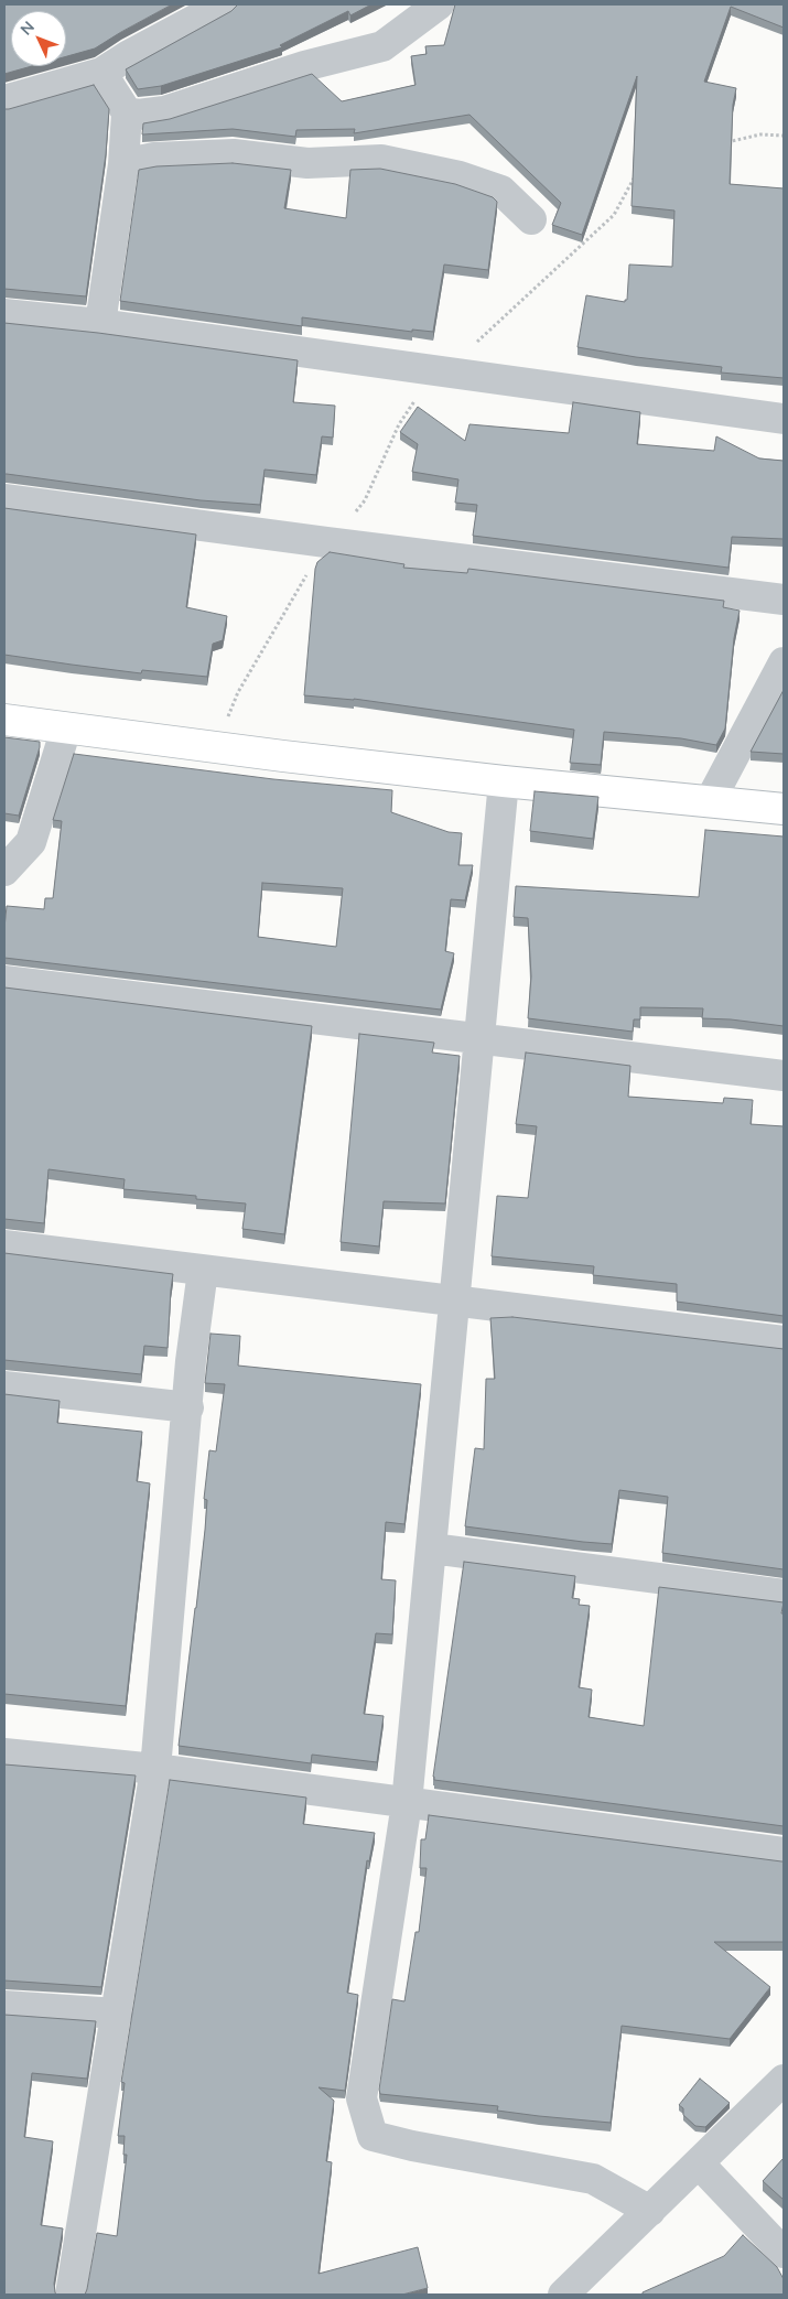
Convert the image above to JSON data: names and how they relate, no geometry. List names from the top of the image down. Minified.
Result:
{"north":"top left"}
